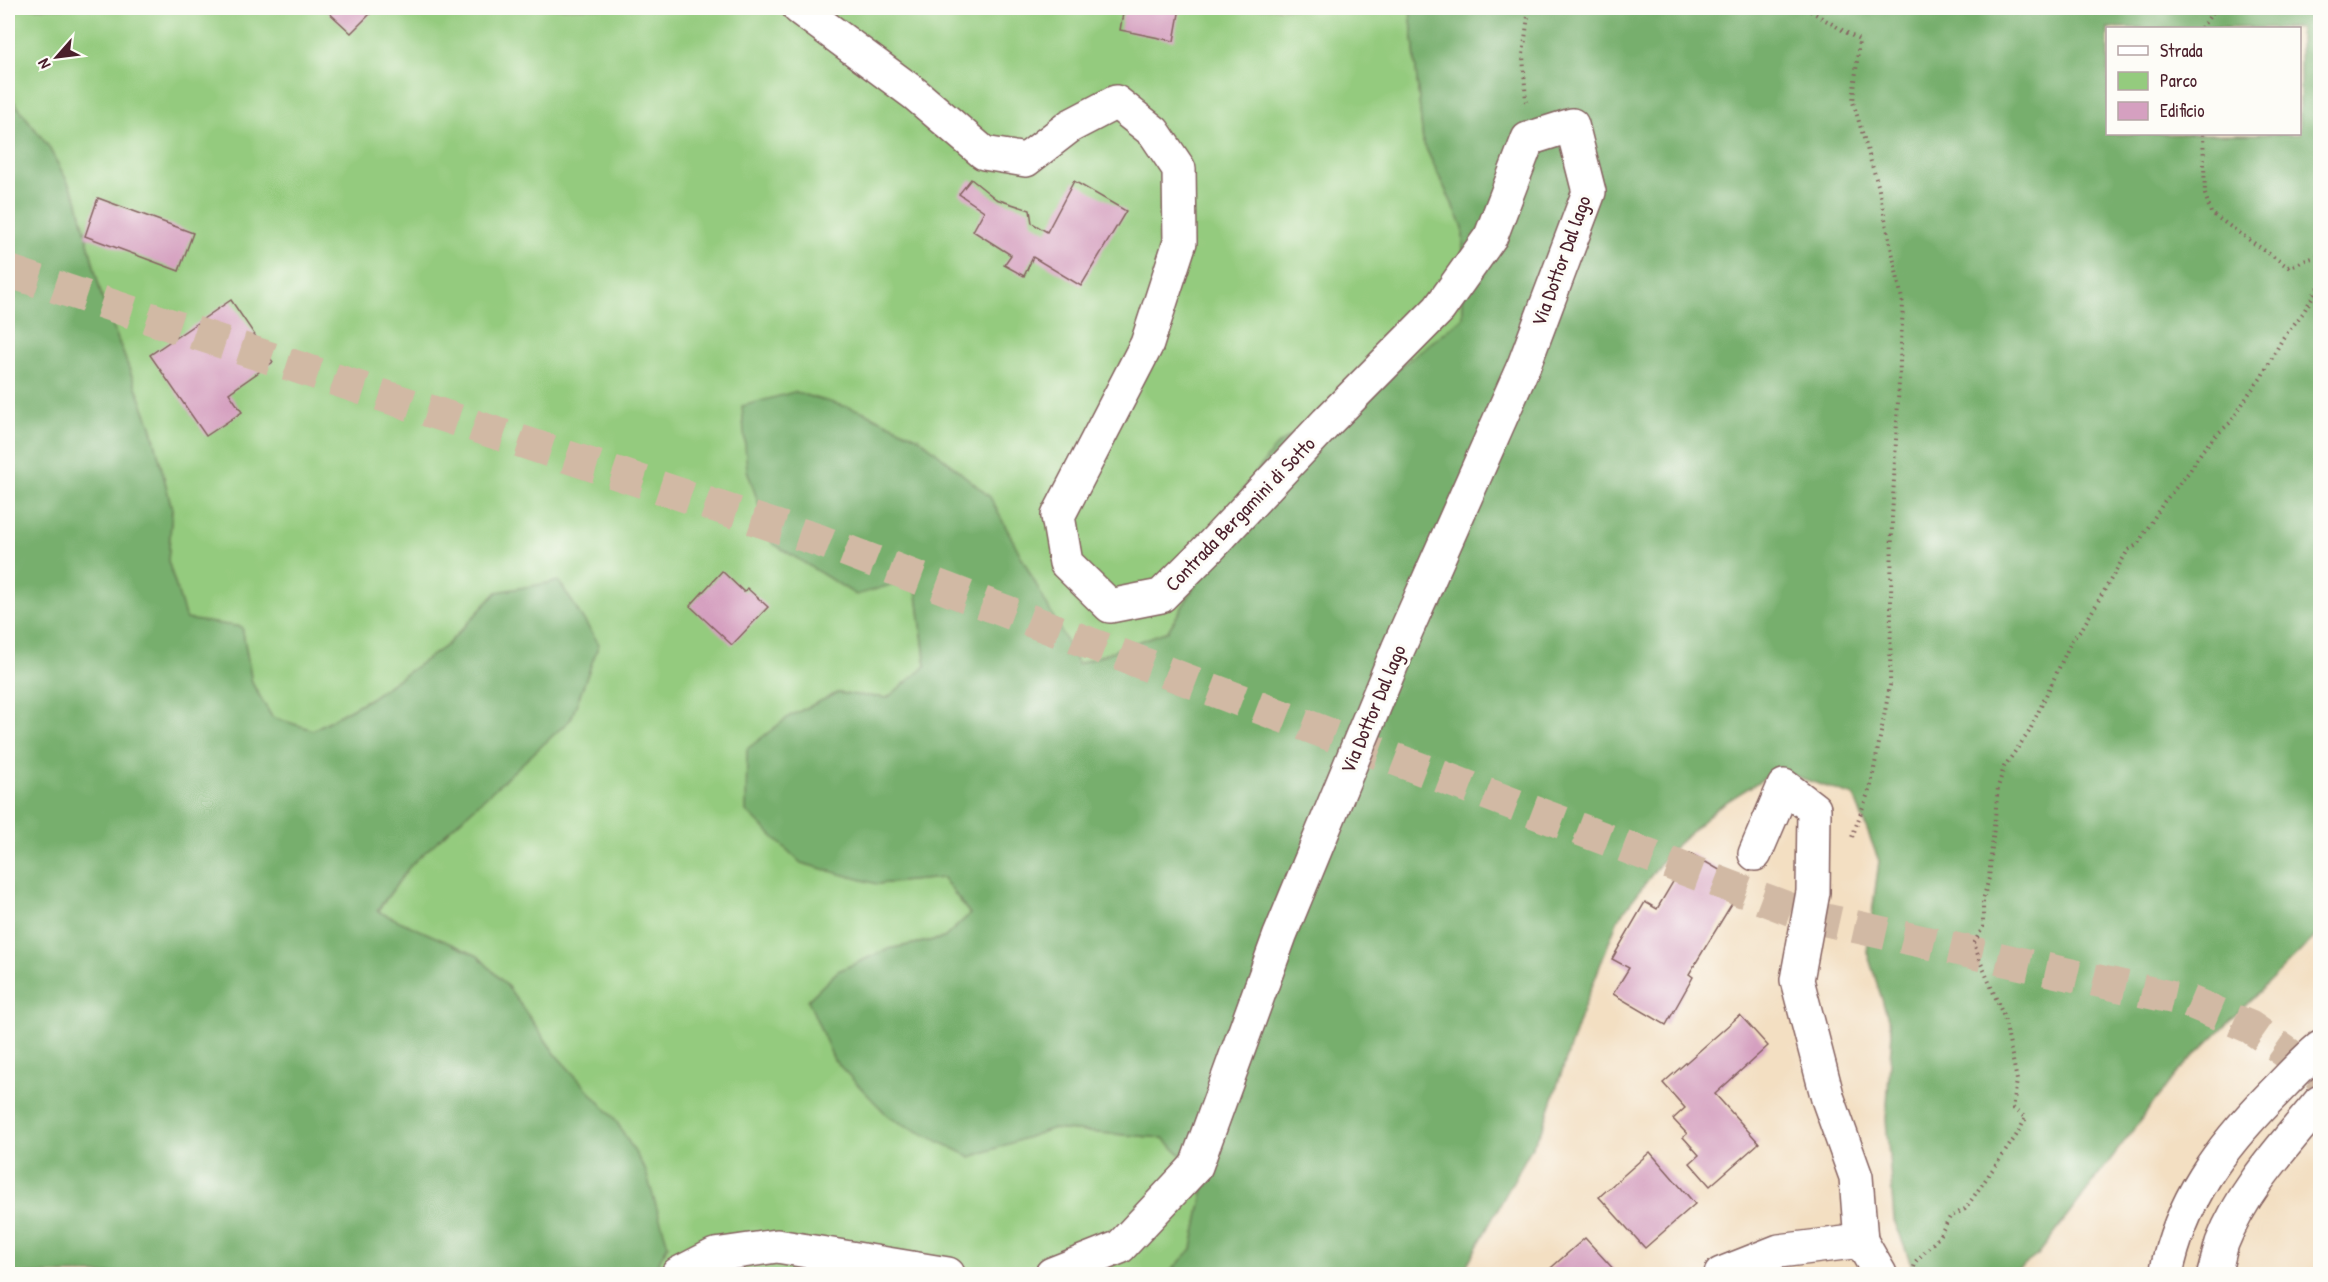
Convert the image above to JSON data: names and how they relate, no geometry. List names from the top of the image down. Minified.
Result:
{"streets":{"main road":["Via Dottor Dal lago","Contrada Bergamini di Sotto"]},"crossings":[["Via Dottor Dal lago","Contrada Bergamini di Sotto"]],"legend":["Strada","Parco","Edificio"],"north":"bottom left"}
